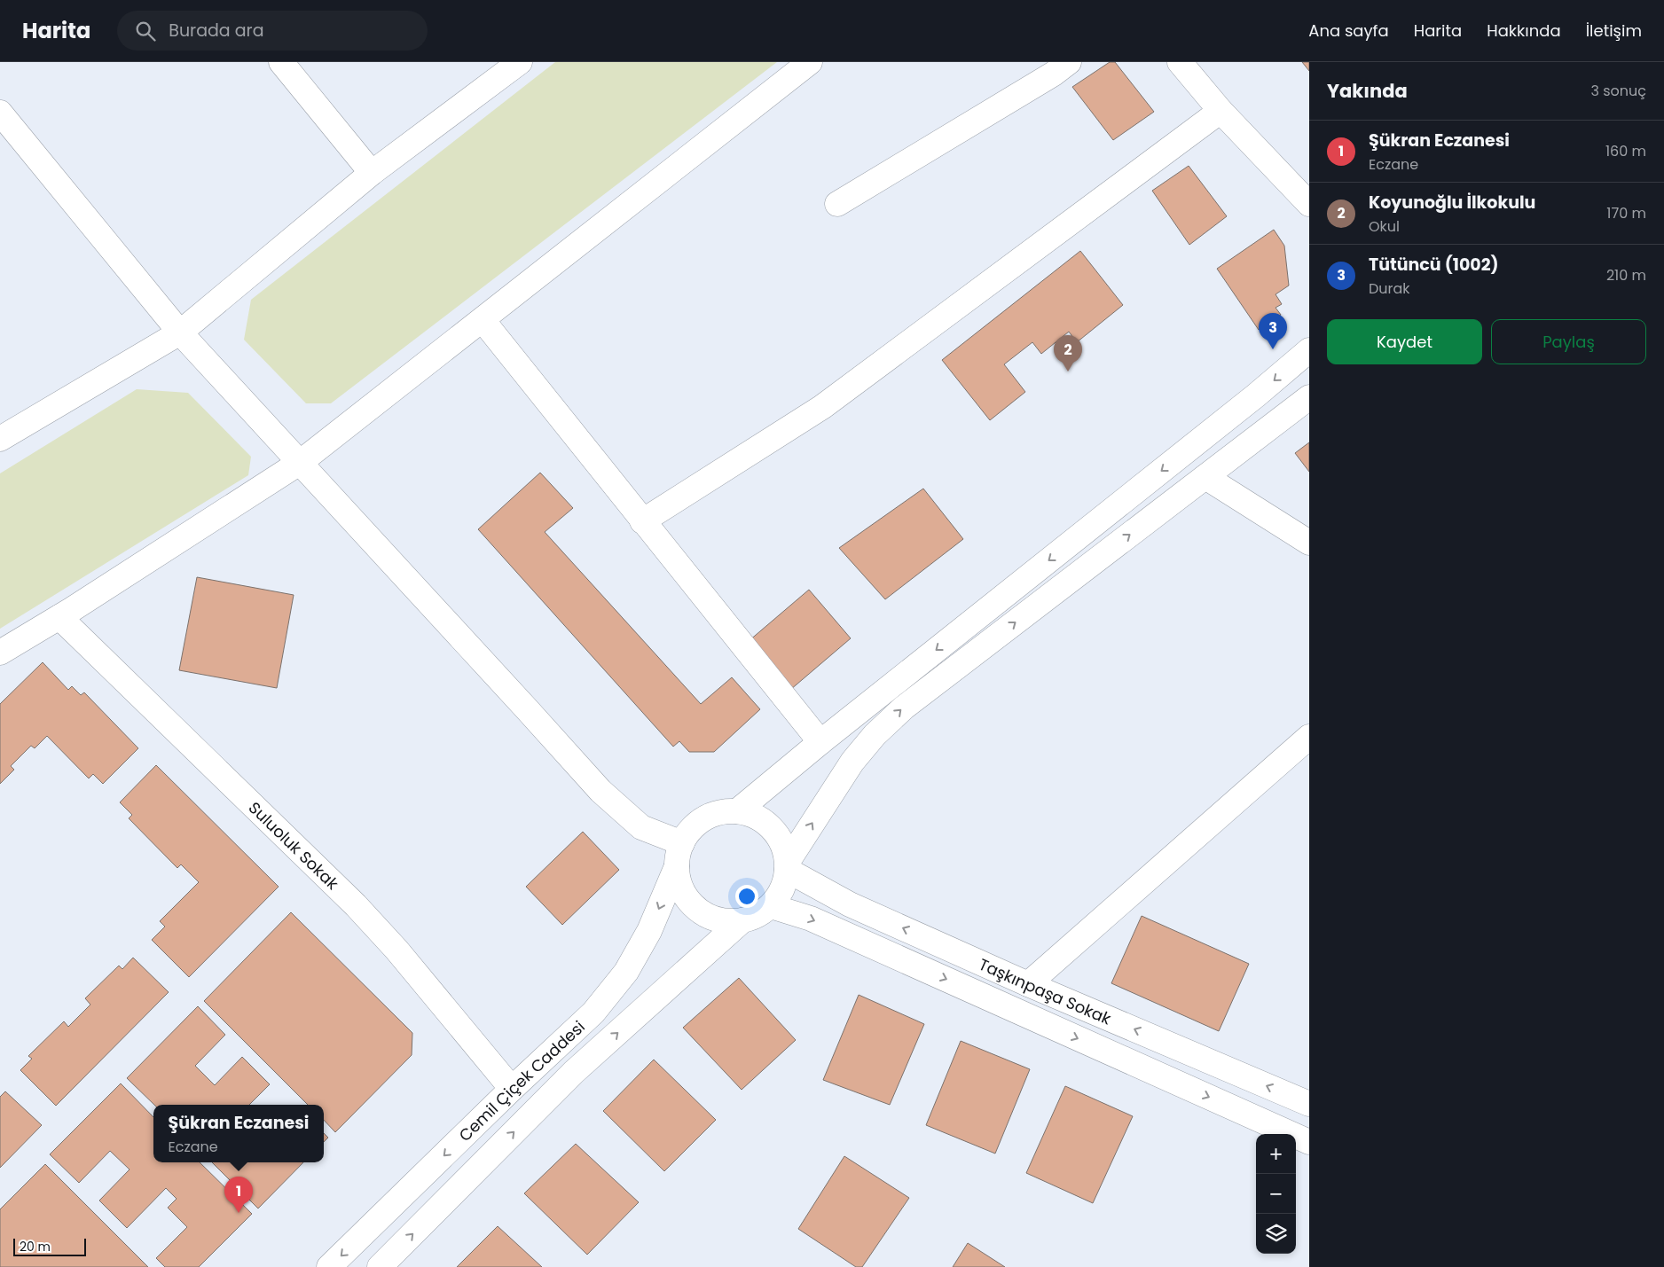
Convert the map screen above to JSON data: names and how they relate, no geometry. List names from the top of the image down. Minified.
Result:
{"streets":{"street":["Suluoluk Sokak","Taşkınpaşa Sokak","Cemil Çiçek Caddesi"]},"crossings":[["Suluoluk Sokak","Cemil Çiçek Caddesi"],["Taşkınpaşa Sokak","Cemil Çiçek Caddesi"]],"scale_bar":"20 m","page":{"header":"Harita","search":"Burada ara","nav":["Ana sayfa","Harita","Hakkında","İletişim"],"heading":["Yakında","3 sonuç"],"list":[{"mark":"1","name":"Şükran Eczanesi","note":"Eczane","value":"160 m"},{"mark":"2","name":"Koyunoğlu İlkokulu","note":"Okul","value":"170 m"},{"mark":"3","name":"Tütüncü (1002)","note":"Durak","value":"210 m"}],"buttons":["Kaydet","Paylaş"],"pins":["3","2","1"],"popup":["Şükran Eczanesi","Eczane"],"map_buttons":["+","−"],"scale":"20 m"}}
